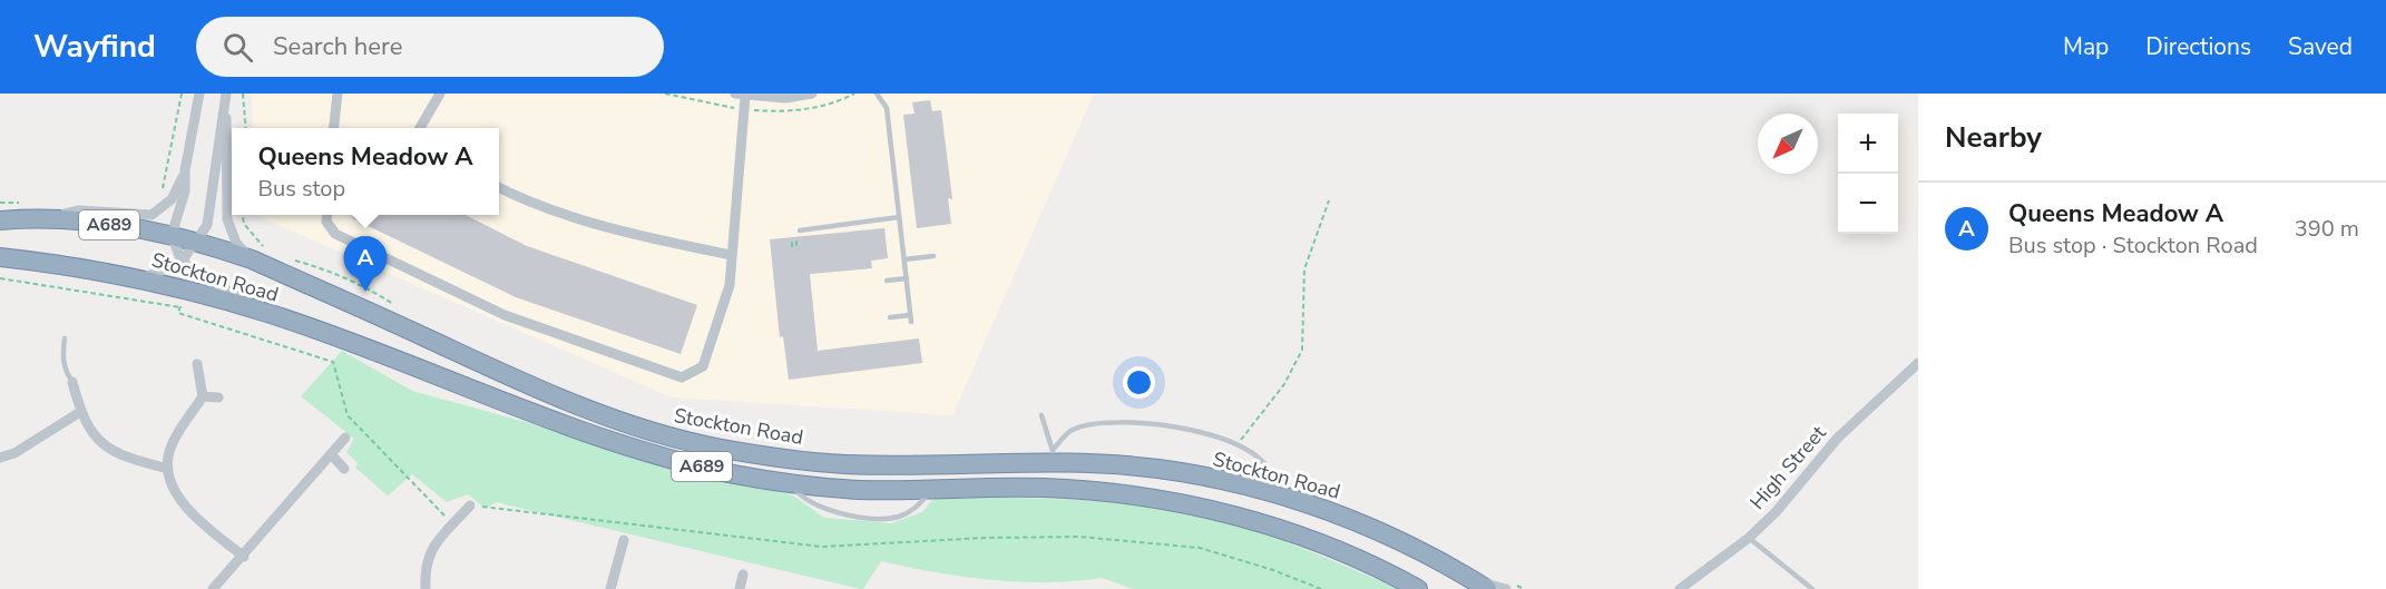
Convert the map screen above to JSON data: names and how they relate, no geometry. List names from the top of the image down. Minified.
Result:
{"streets":{"highway":["A689","Stockton Road"],"street":["High Street"]},"north":"bottom left","page":{"header":"Wayfind","search":"Search here","nav":["Map","Directions","Saved"],"heading":"Nearby","map_buttons":["+","−"],"popup":["Queens Meadow A","Bus stop"],"list":[{"mark":"A","name":"Queens Meadow A","note":"Bus stop · Stockton Road","value":"390 m"}],"pins":"A"}}
